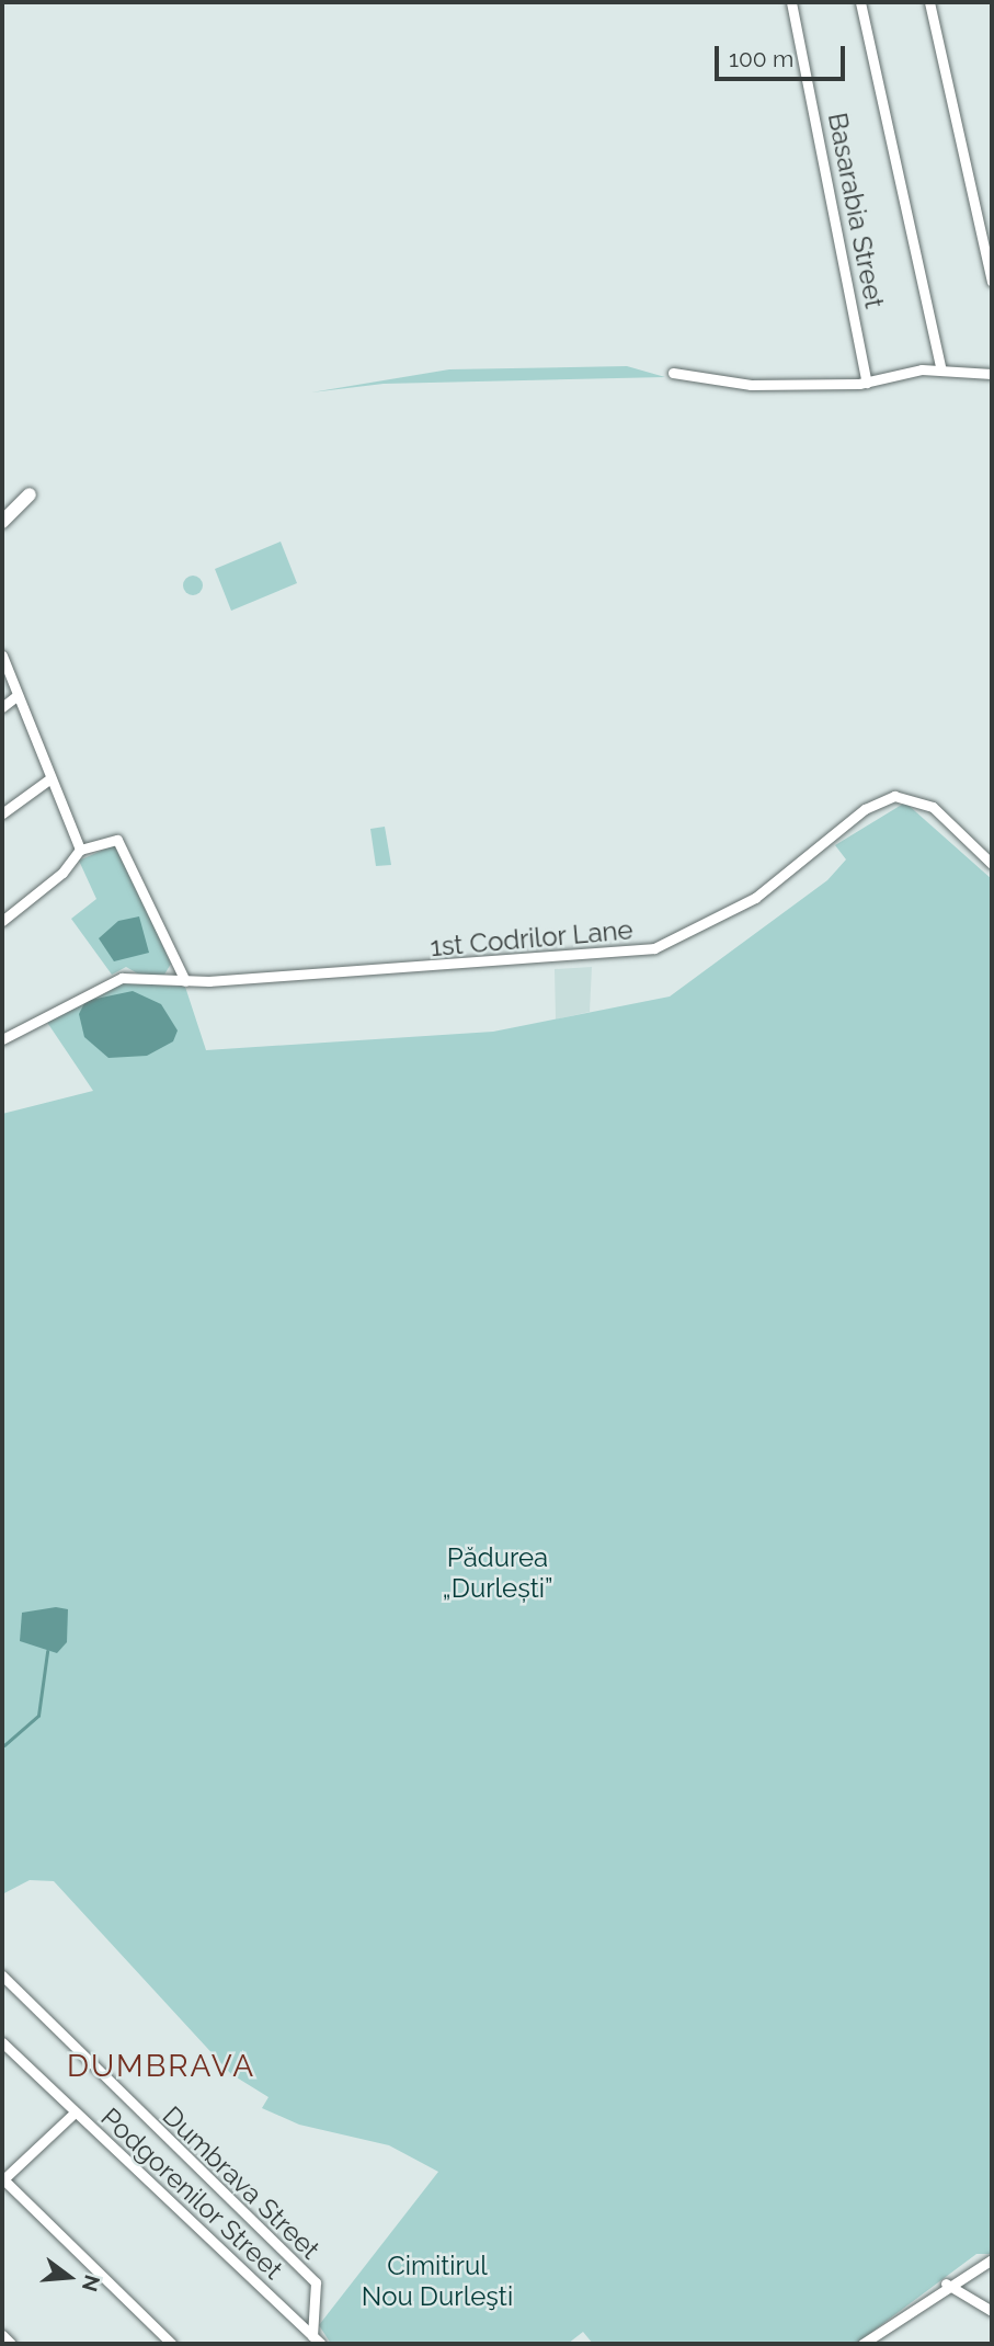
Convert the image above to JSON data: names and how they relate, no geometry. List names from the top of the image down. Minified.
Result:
{"streets":{"street":["Basarabia Street","1st Codrilor Lane","Dumbrava Street","Podgorenilor Street"]},"crossings":[["Dumbrava Street","Podgorenilor Street"]],"districts":["DUMBRAVA"],"parks":["Pădurea „Durlești”","Cimitirul Nou Durleşti"],"scale_bar":"100 m","north":"right"}
